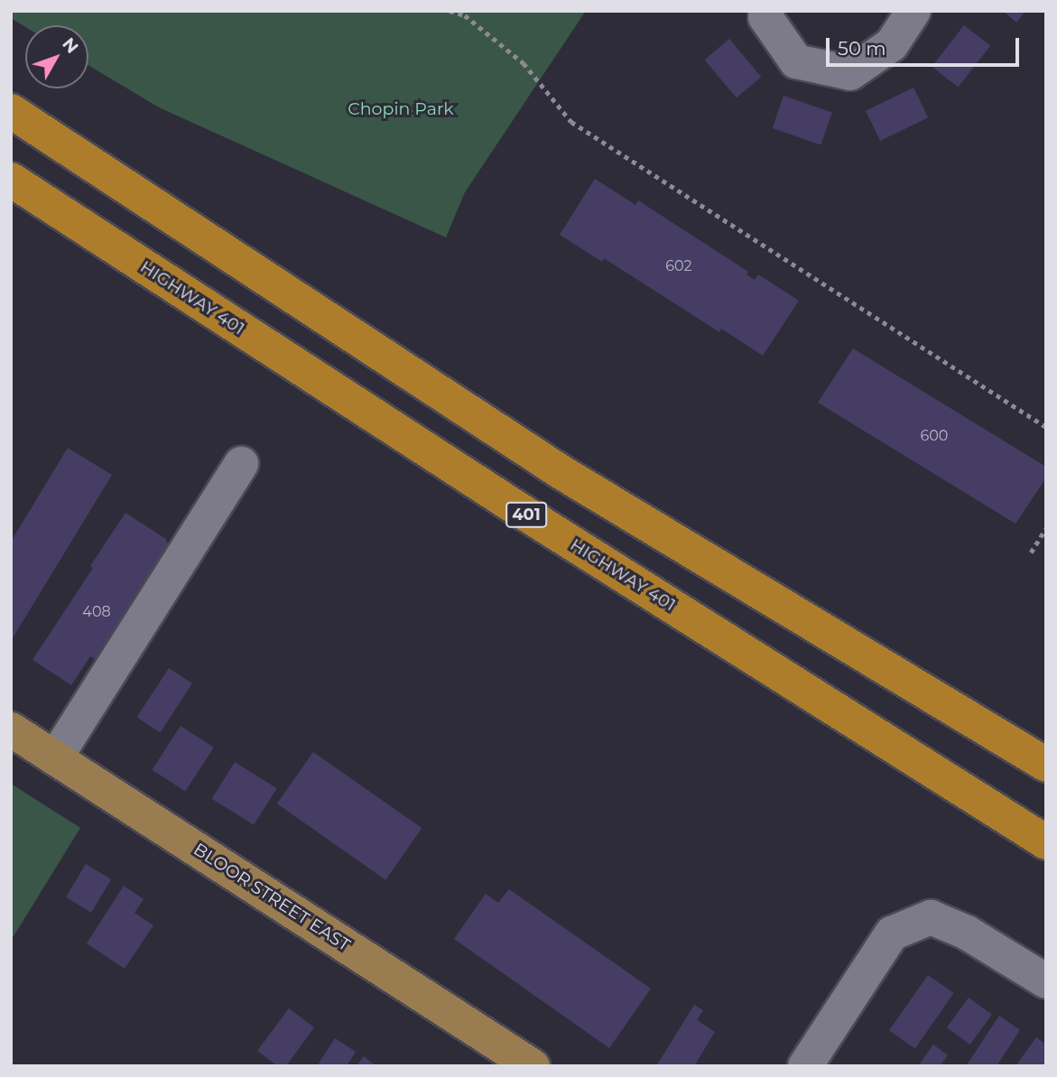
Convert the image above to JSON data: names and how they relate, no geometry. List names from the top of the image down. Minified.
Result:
{"streets":{"highway":["HIGHWAY 401","401"],"main road":["BLOOR STREET EAST"]},"parks":["Chopin Park"],"house_numbers":["602","600","408"],"scale_bar":"50 m","north":"top right"}
